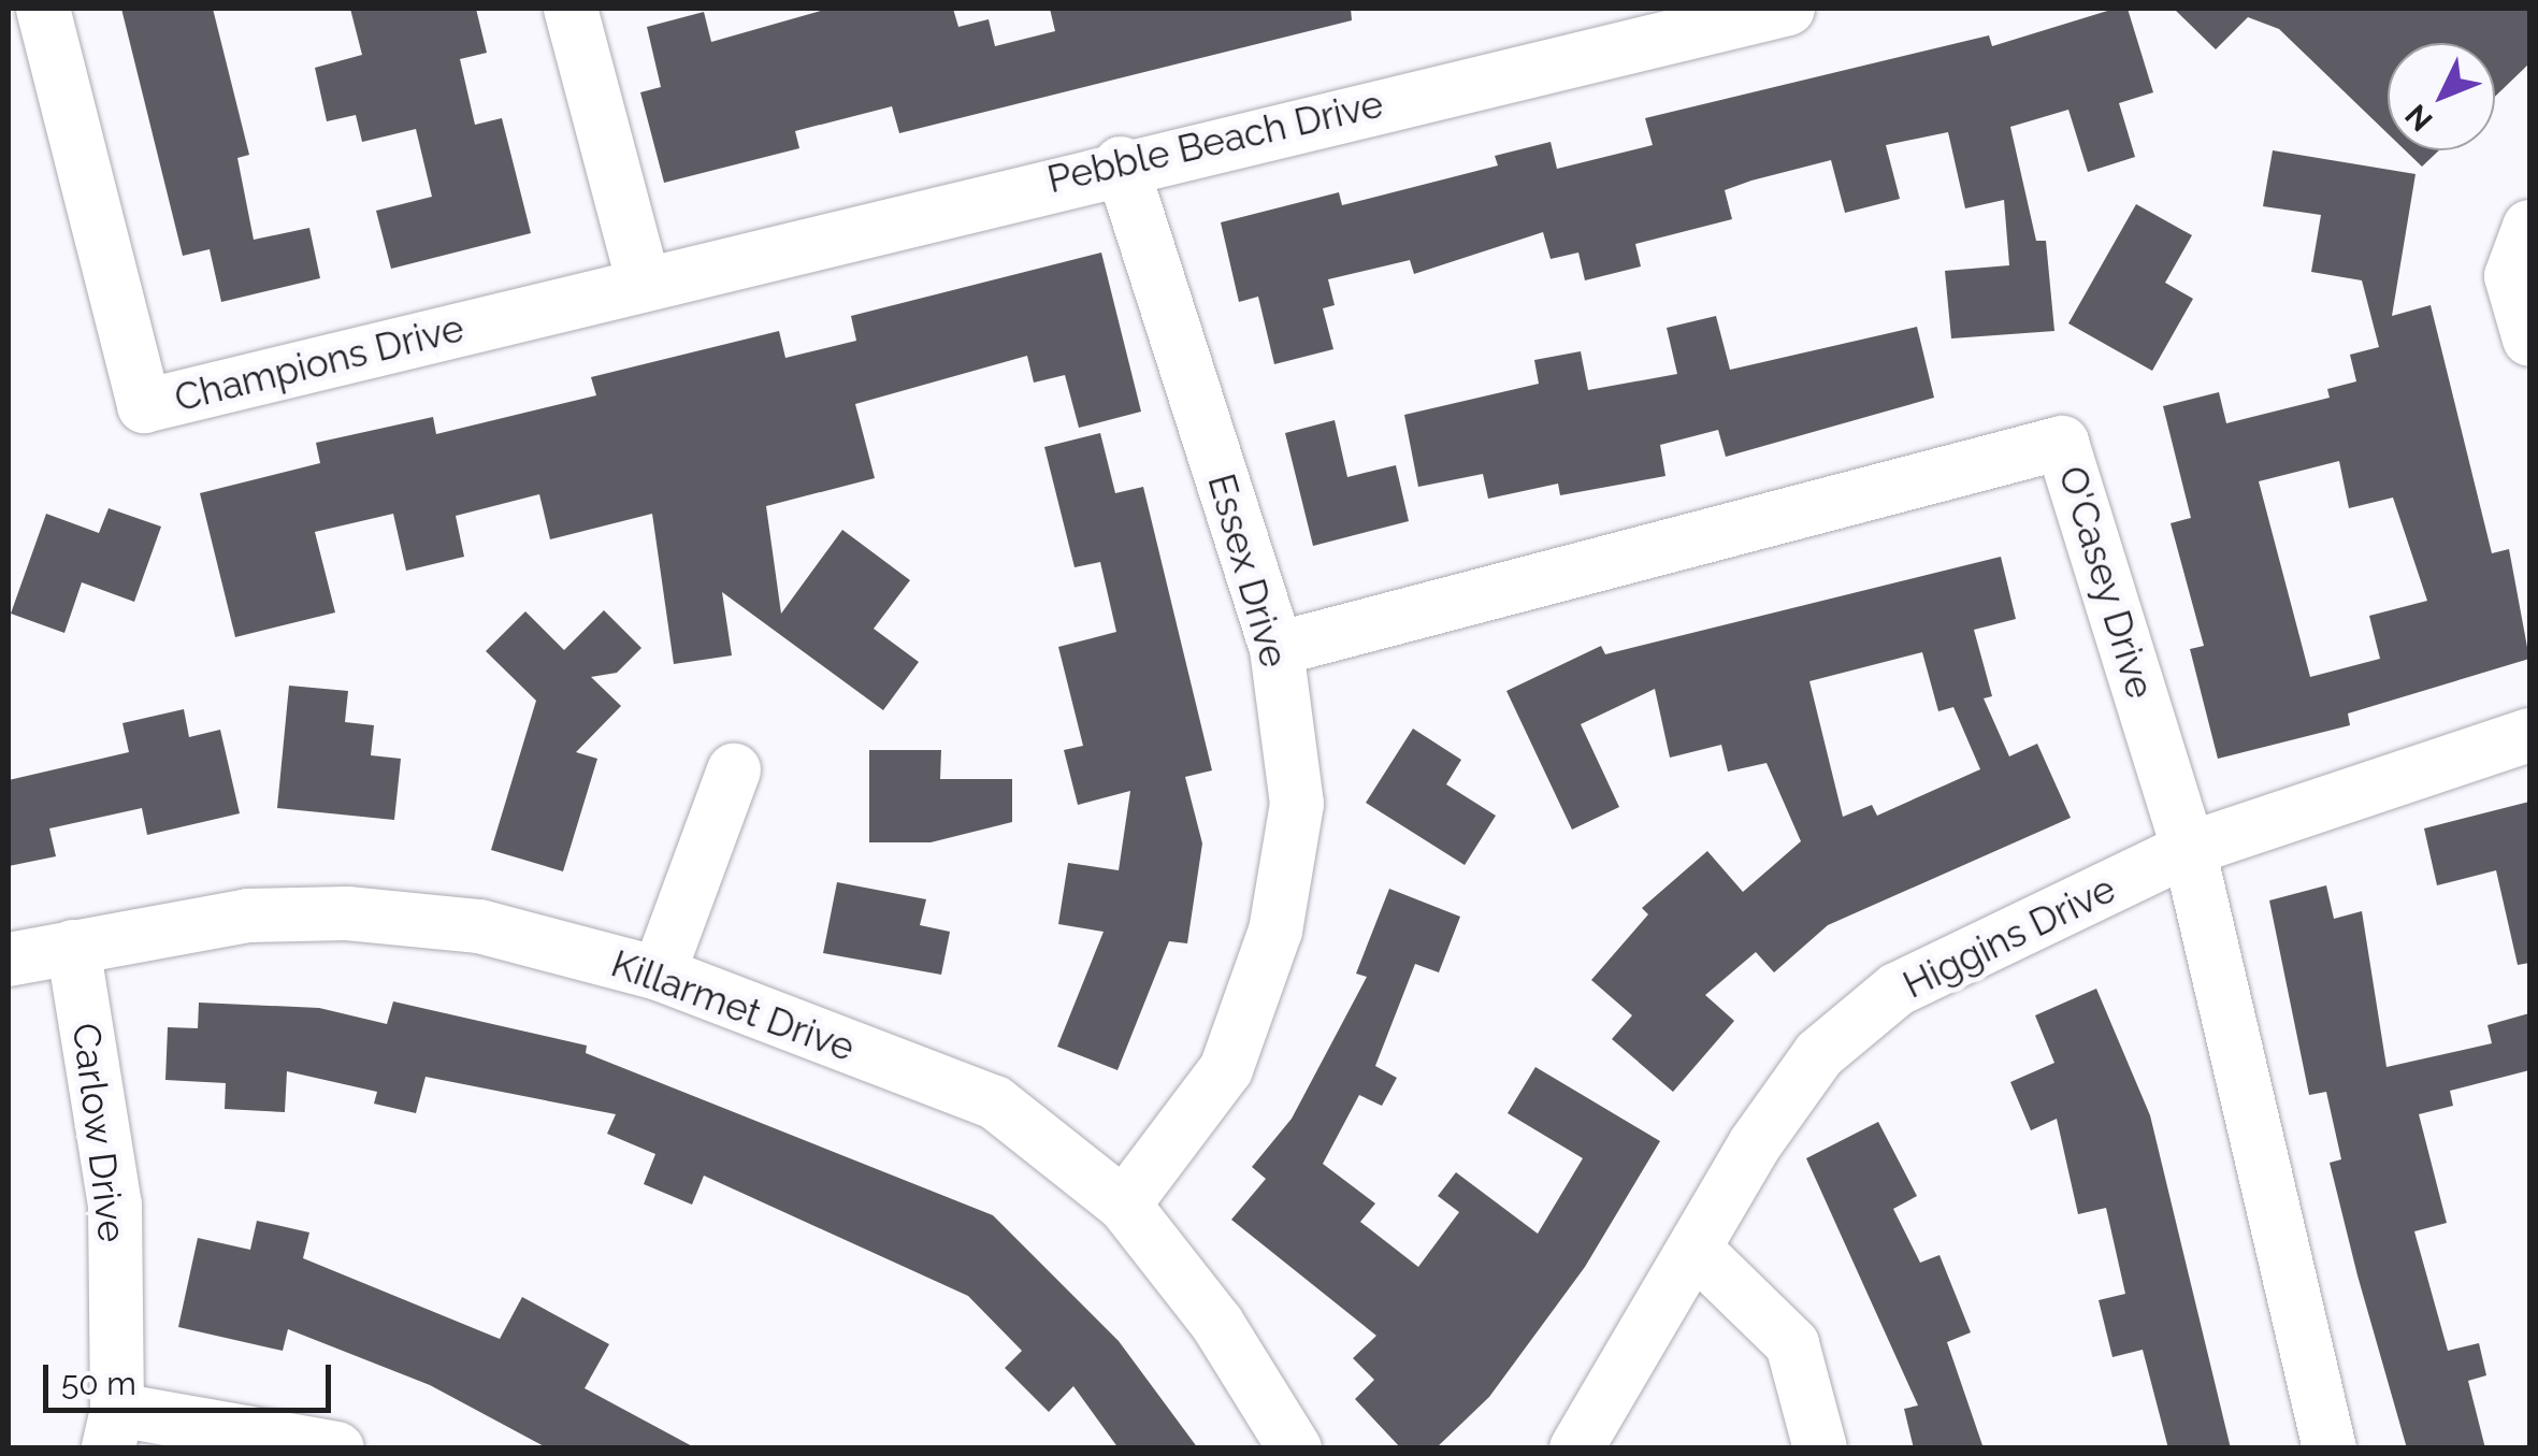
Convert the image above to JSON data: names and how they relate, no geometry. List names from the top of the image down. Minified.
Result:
{"streets":{"street":["Pebble Beach Drive","Champions Drive","Essex Drive","O'Casey Drive","Higgins Drive","Killarmet Drive","Carlow Drive"]},"crossings":[["Pebble Beach Drive","Champions Drive"],["Pebble Beach Drive","Essex Drive"],["Essex Drive","O'Casey Drive"],["Essex Drive","Killarmet Drive"],["O'Casey Drive","Higgins Drive"],["Killarmet Drive","Carlow Drive"]],"scale_bar":"50 m","north":"bottom left"}
